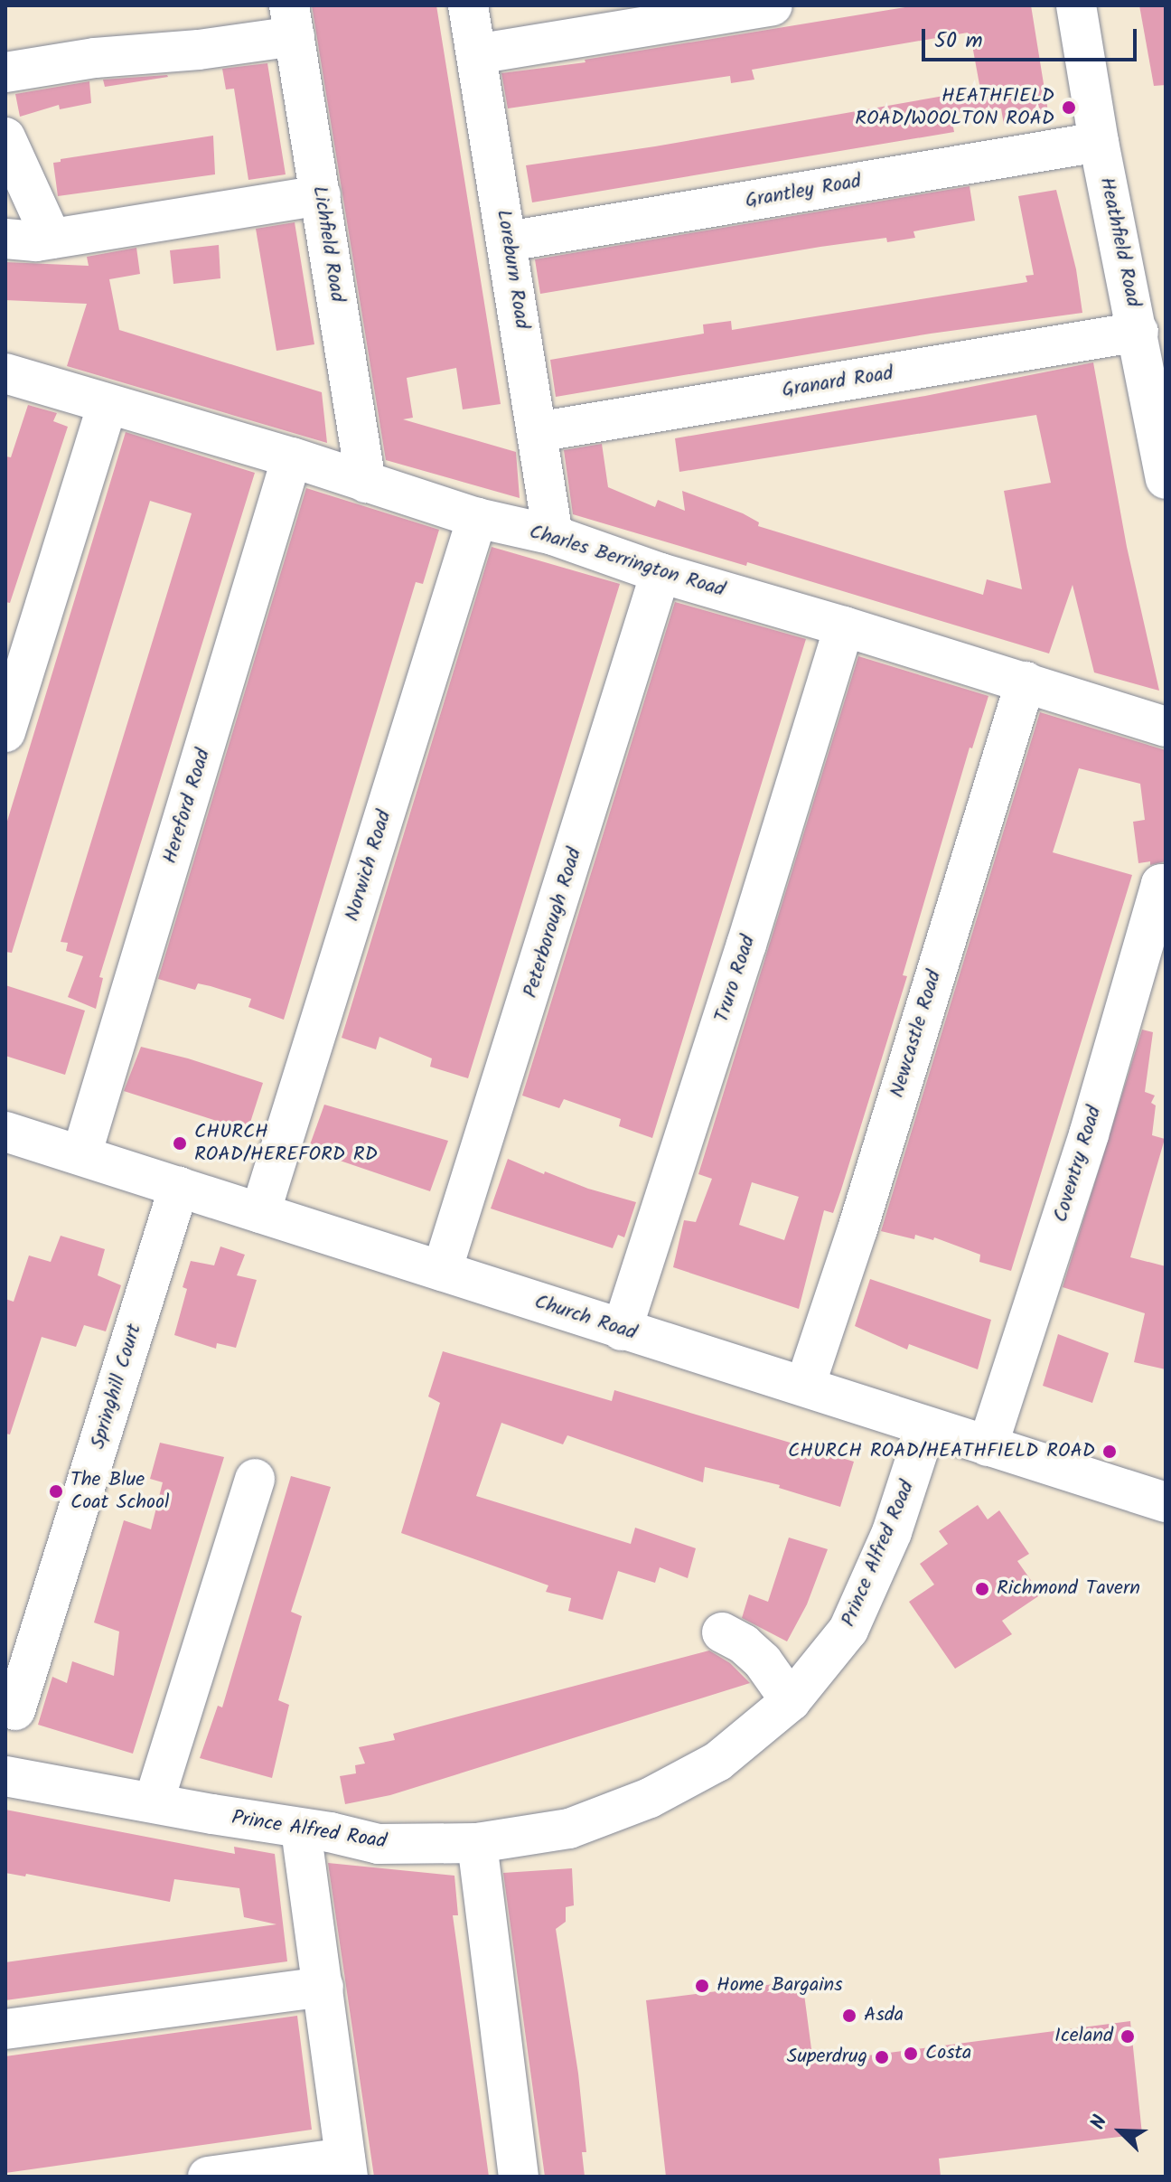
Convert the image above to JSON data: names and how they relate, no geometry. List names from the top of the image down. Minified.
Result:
{"streets":{"street":["Grantley Road","Heathfield Road","Lichfield Road","Loreburn Road","Granard Road","Charles Berrington Road","Hereford Road","Norwich Road","Peterborough Road","Truro Road","Newcastle Road","Coventry Road","Church Road","Springhill Court","Prince Alfred Road"]},"crossings":[["Grantley Road","Heathfield Road"],["Grantley Road","Loreburn Road"],["Heathfield Road","Granard Road"],["Lichfield Road","Charles Berrington Road"],["Loreburn Road","Granard Road"],["Loreburn Road","Charles Berrington Road"],["Charles Berrington Road","Hereford Road"],["Charles Berrington Road","Norwich Road"],["Charles Berrington Road","Peterborough Road"],["Charles Berrington Road","Truro Road"],["Charles Berrington Road","Newcastle Road"],["Hereford Road","Church Road"],["Norwich Road","Church Road"],["Peterborough Road","Church Road"],["Truro Road","Church Road"],["Newcastle Road","Church Road"],["Coventry Road","Church Road"],["Church Road","Springhill Court"],["Church Road","Prince Alfred Road"]],"places":["HEATHFIELD ROAD/WOOLTON ROAD","CHURCH ROAD/HEREFORD RD","CHURCH ROAD/HEATHFIELD ROAD","The Blue Coat School","Richmond Tavern","Home Bargains","Asda","Iceland","Costa","Superdrug"],"scale_bar":"50 m","north":"top left"}
